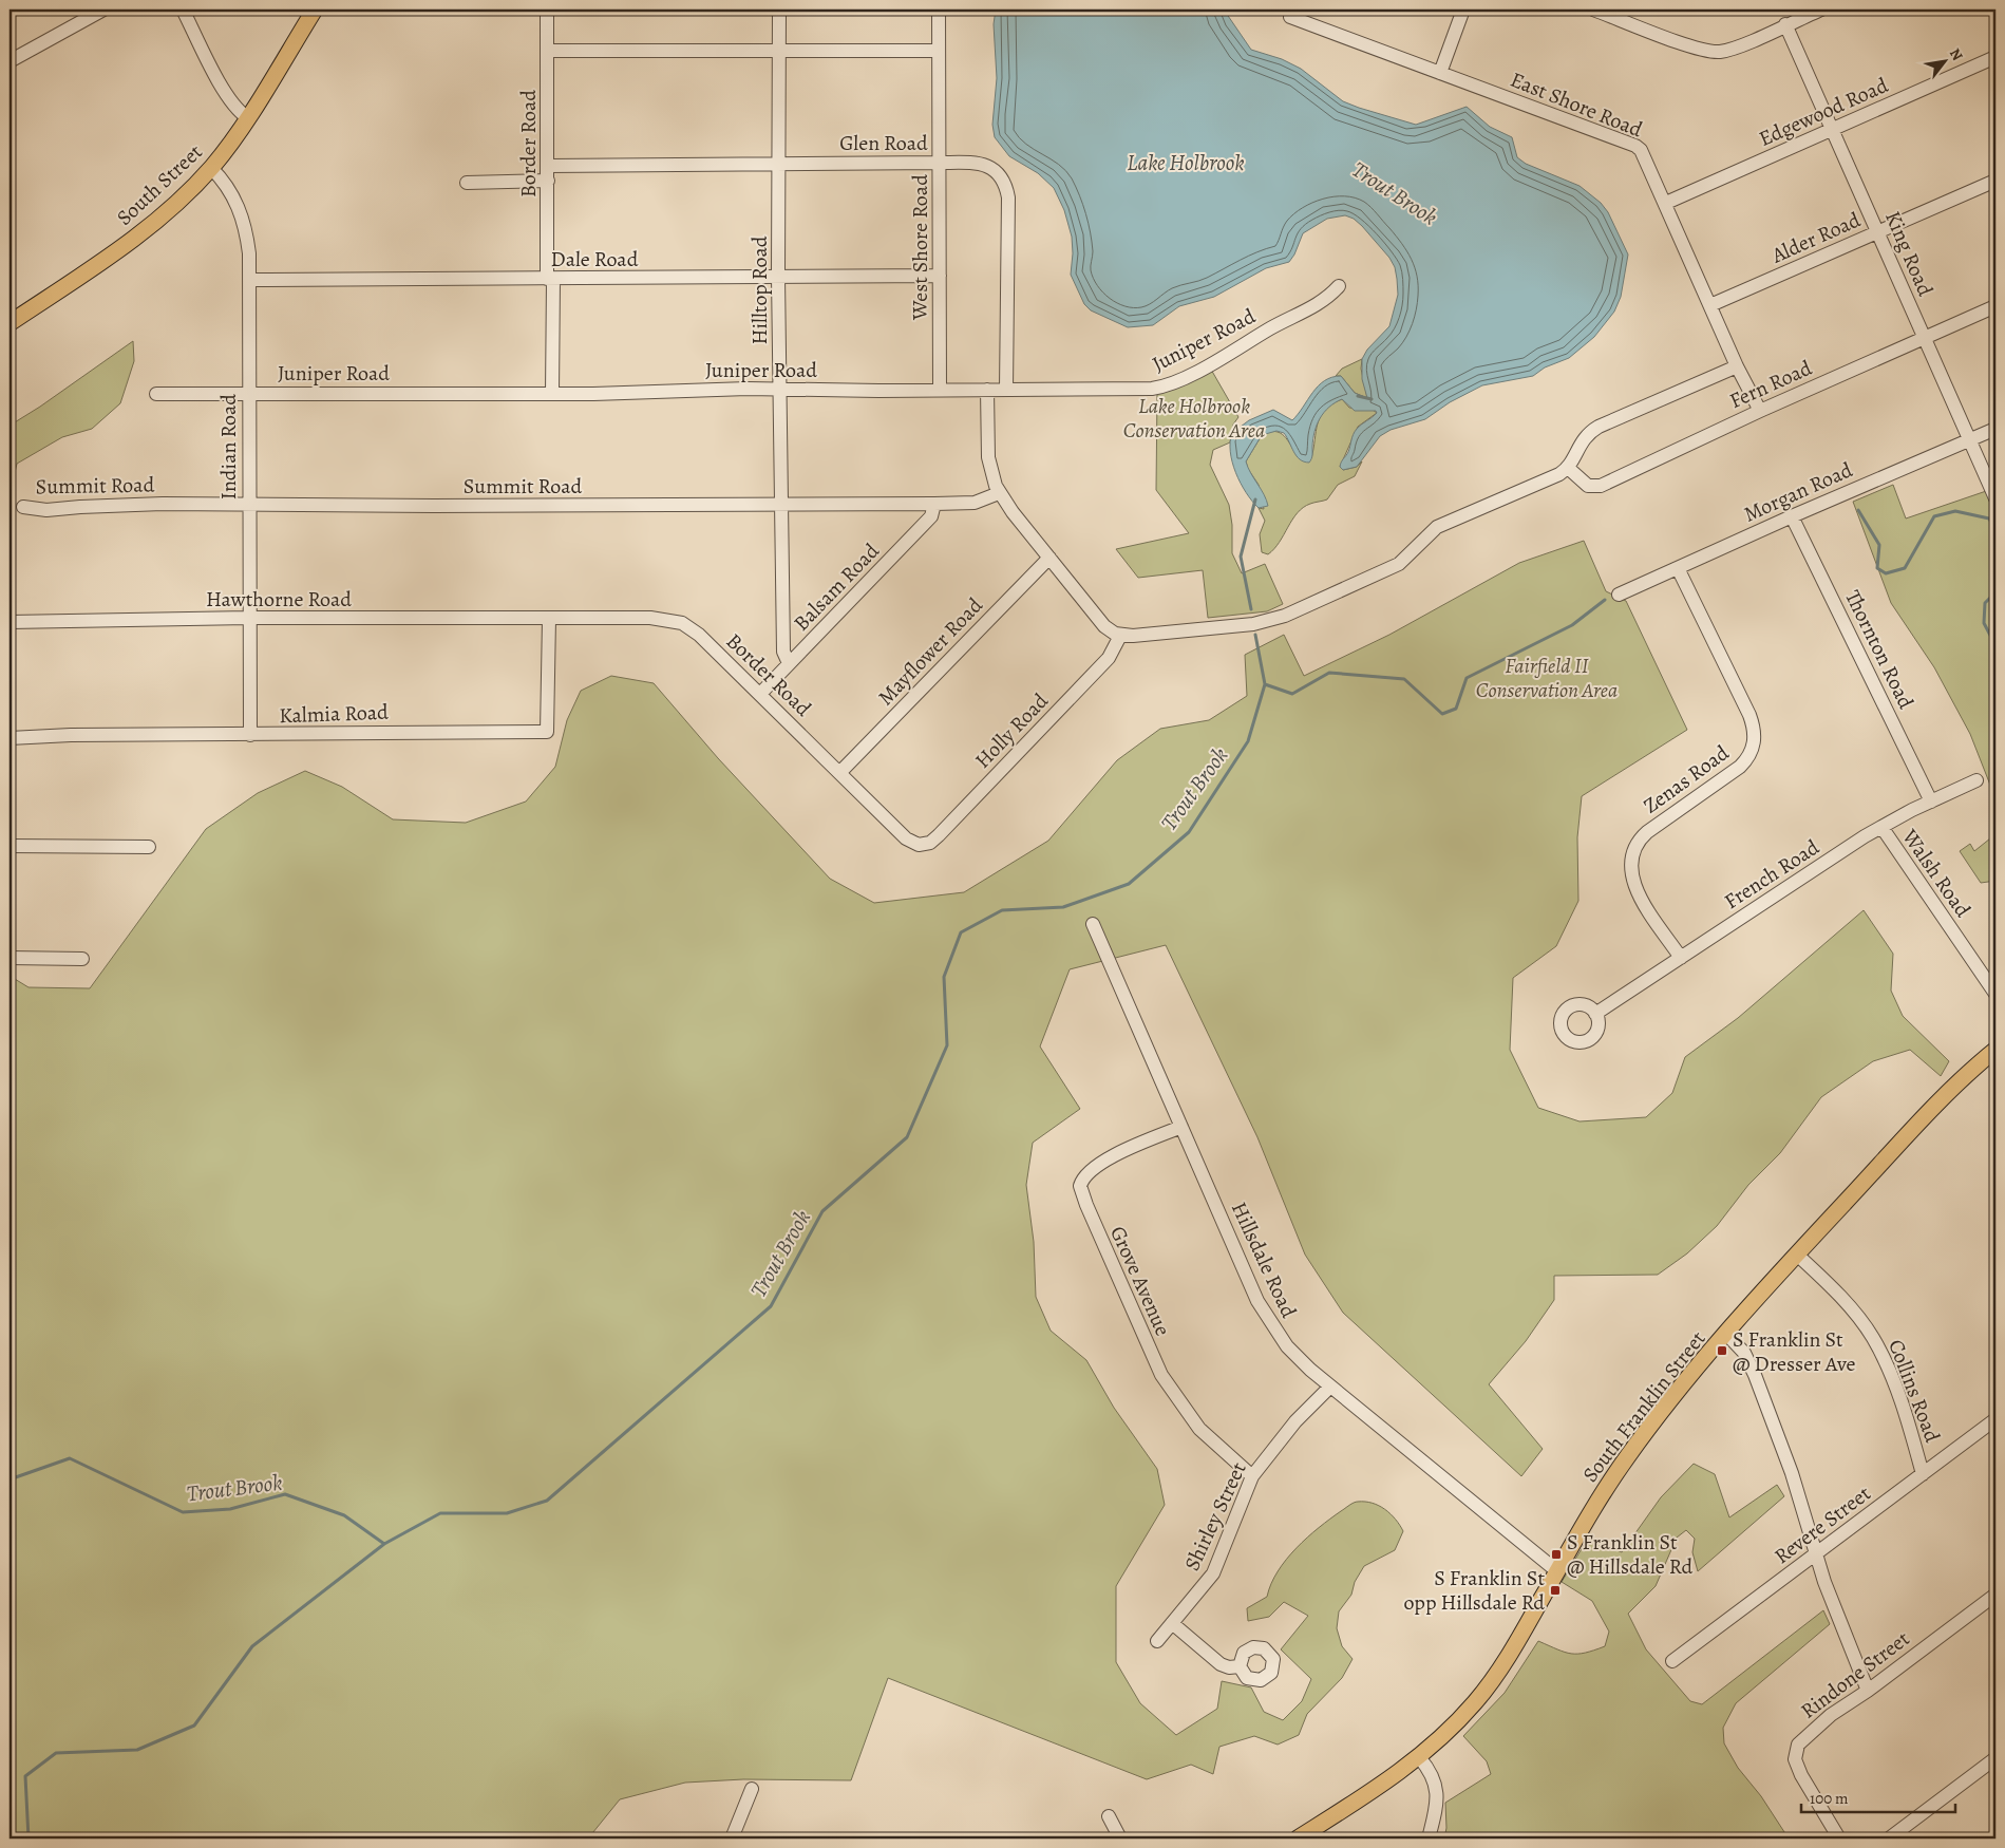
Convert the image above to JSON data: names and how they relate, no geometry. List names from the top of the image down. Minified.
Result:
{"streets":{"main road":["South Street","South Franklin Street"],"street":["East Shore Road","Edgewood Road","Glen Road","Border Road","Alder Road","West Shore Road","King Road","Dale Road","Hilltop Road","Juniper Road","Fern Road","Indian Road","Summit Road","Morgan Road","Balsam Road","Hawthorne Road","Thornton Road","Mayflower Road","Kalmia Road","Holly Road","Zenas Road","Walsh Road","French Road","Hillsdale Road","Grove Avenue","Collins Road","Shirley Street","Revere Street","Rindone Street"]},"crossings":[["East Shore Road","Edgewood Road"],["East Shore Road","Alder Road"],["East Shore Road","Fern Road"],["Edgewood Road","King Road"],["Glen Road","Border Road"],["Glen Road","West Shore Road"],["Glen Road","Hilltop Road"],["Glen Road","Juniper Road"],["Border Road","Dale Road"],["Border Road","Juniper Road"],["Border Road","Balsam Road"],["Border Road","Hawthorne Road"],["Border Road","Mayflower Road"],["Border Road","Kalmia Road"],["Border Road","Holly Road"],["South Street","Indian Road"],["Alder Road","King Road"],["West Shore Road","Dale Road"],["West Shore Road","Juniper Road"],["King Road","Fern Road"],["King Road","Morgan Road"],["Dale Road","Hilltop Road"],["Dale Road","Indian Road"],["Hilltop Road","Juniper Road"],["Hilltop Road","Summit Road"],["Hilltop Road","Balsam Road"],["Juniper Road","Indian Road"],["Indian Road","Summit Road"],["Indian Road","Hawthorne Road"],["Indian Road","Kalmia Road"],["Summit Road","Balsam Road"],["Morgan Road","Thornton Road"],["Morgan Road","Zenas Road"],["Hawthorne Road","Kalmia Road"],["Thornton Road","French Road"],["Zenas Road","French Road"],["Walsh Road","French Road"],["Hillsdale Road","Grove Avenue"],["Hillsdale Road","South Franklin Street"],["Hillsdale Road","Shirley Street"],["Grove Avenue","Shirley Street"],["Collins Road","South Franklin Street"],["Collins Road","Revere Street"]],"water":["Lake Holbrook","Trout Brook"],"parks":["Lake Holbrook Conservation Area","Fairfield II Conservation Area"],"places":{"transit":["S Franklin St @ Dresser Ave","S Franklin St @ Hillsdale Rd","S Franklin St opp Hillsdale Rd"]},"scale_bar":"100 m","north":"top right"}
